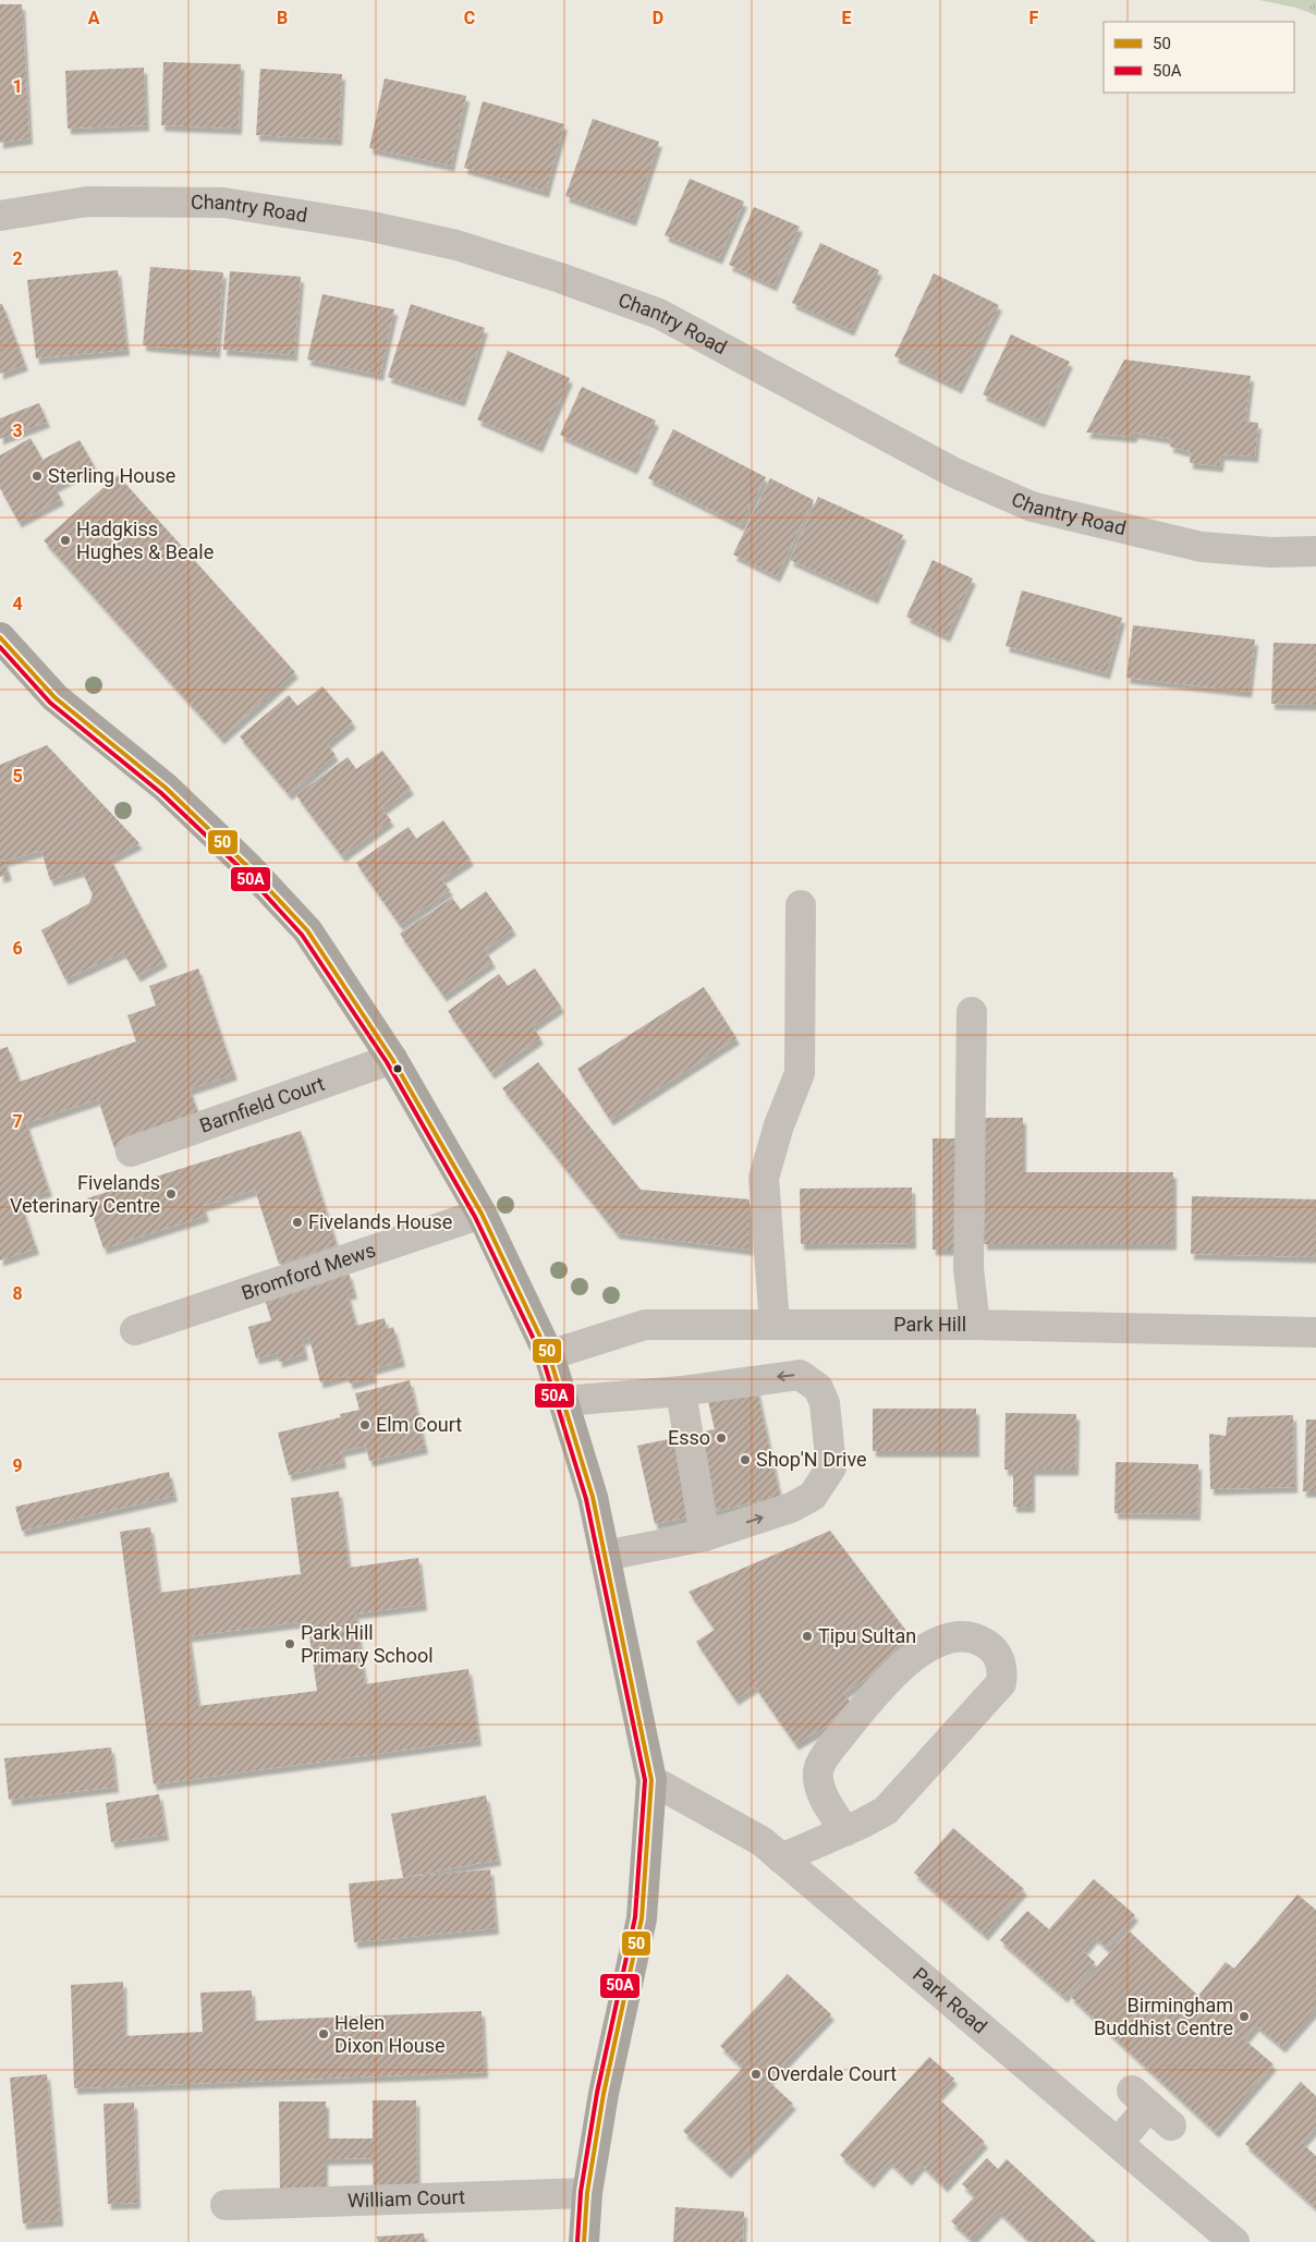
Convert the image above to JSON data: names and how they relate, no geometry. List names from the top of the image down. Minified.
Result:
{"streets":{"street":["Chantry Road","Barnfield Court","Bromford Mews","Park Hill","Park Road","William Court"]},"places":["Sterling House","Hadgkiss Hughes & Beale","Fivelands Veterinary Centre","Fivelands House","Elm Court","Esso","Shop'N Drive","Tipu Sultan","Park Hill Primary School","Birmingham Buddhist Centre","Helen Dixon House","Overdale Court"],"lines":["transit line 50","transit line 50A"],"legend":["50","50A"],"grid":{"columns":["A","B","C","D","E","F"],"rows":["1","2","3","4","5","6","7","8","9"]}}
